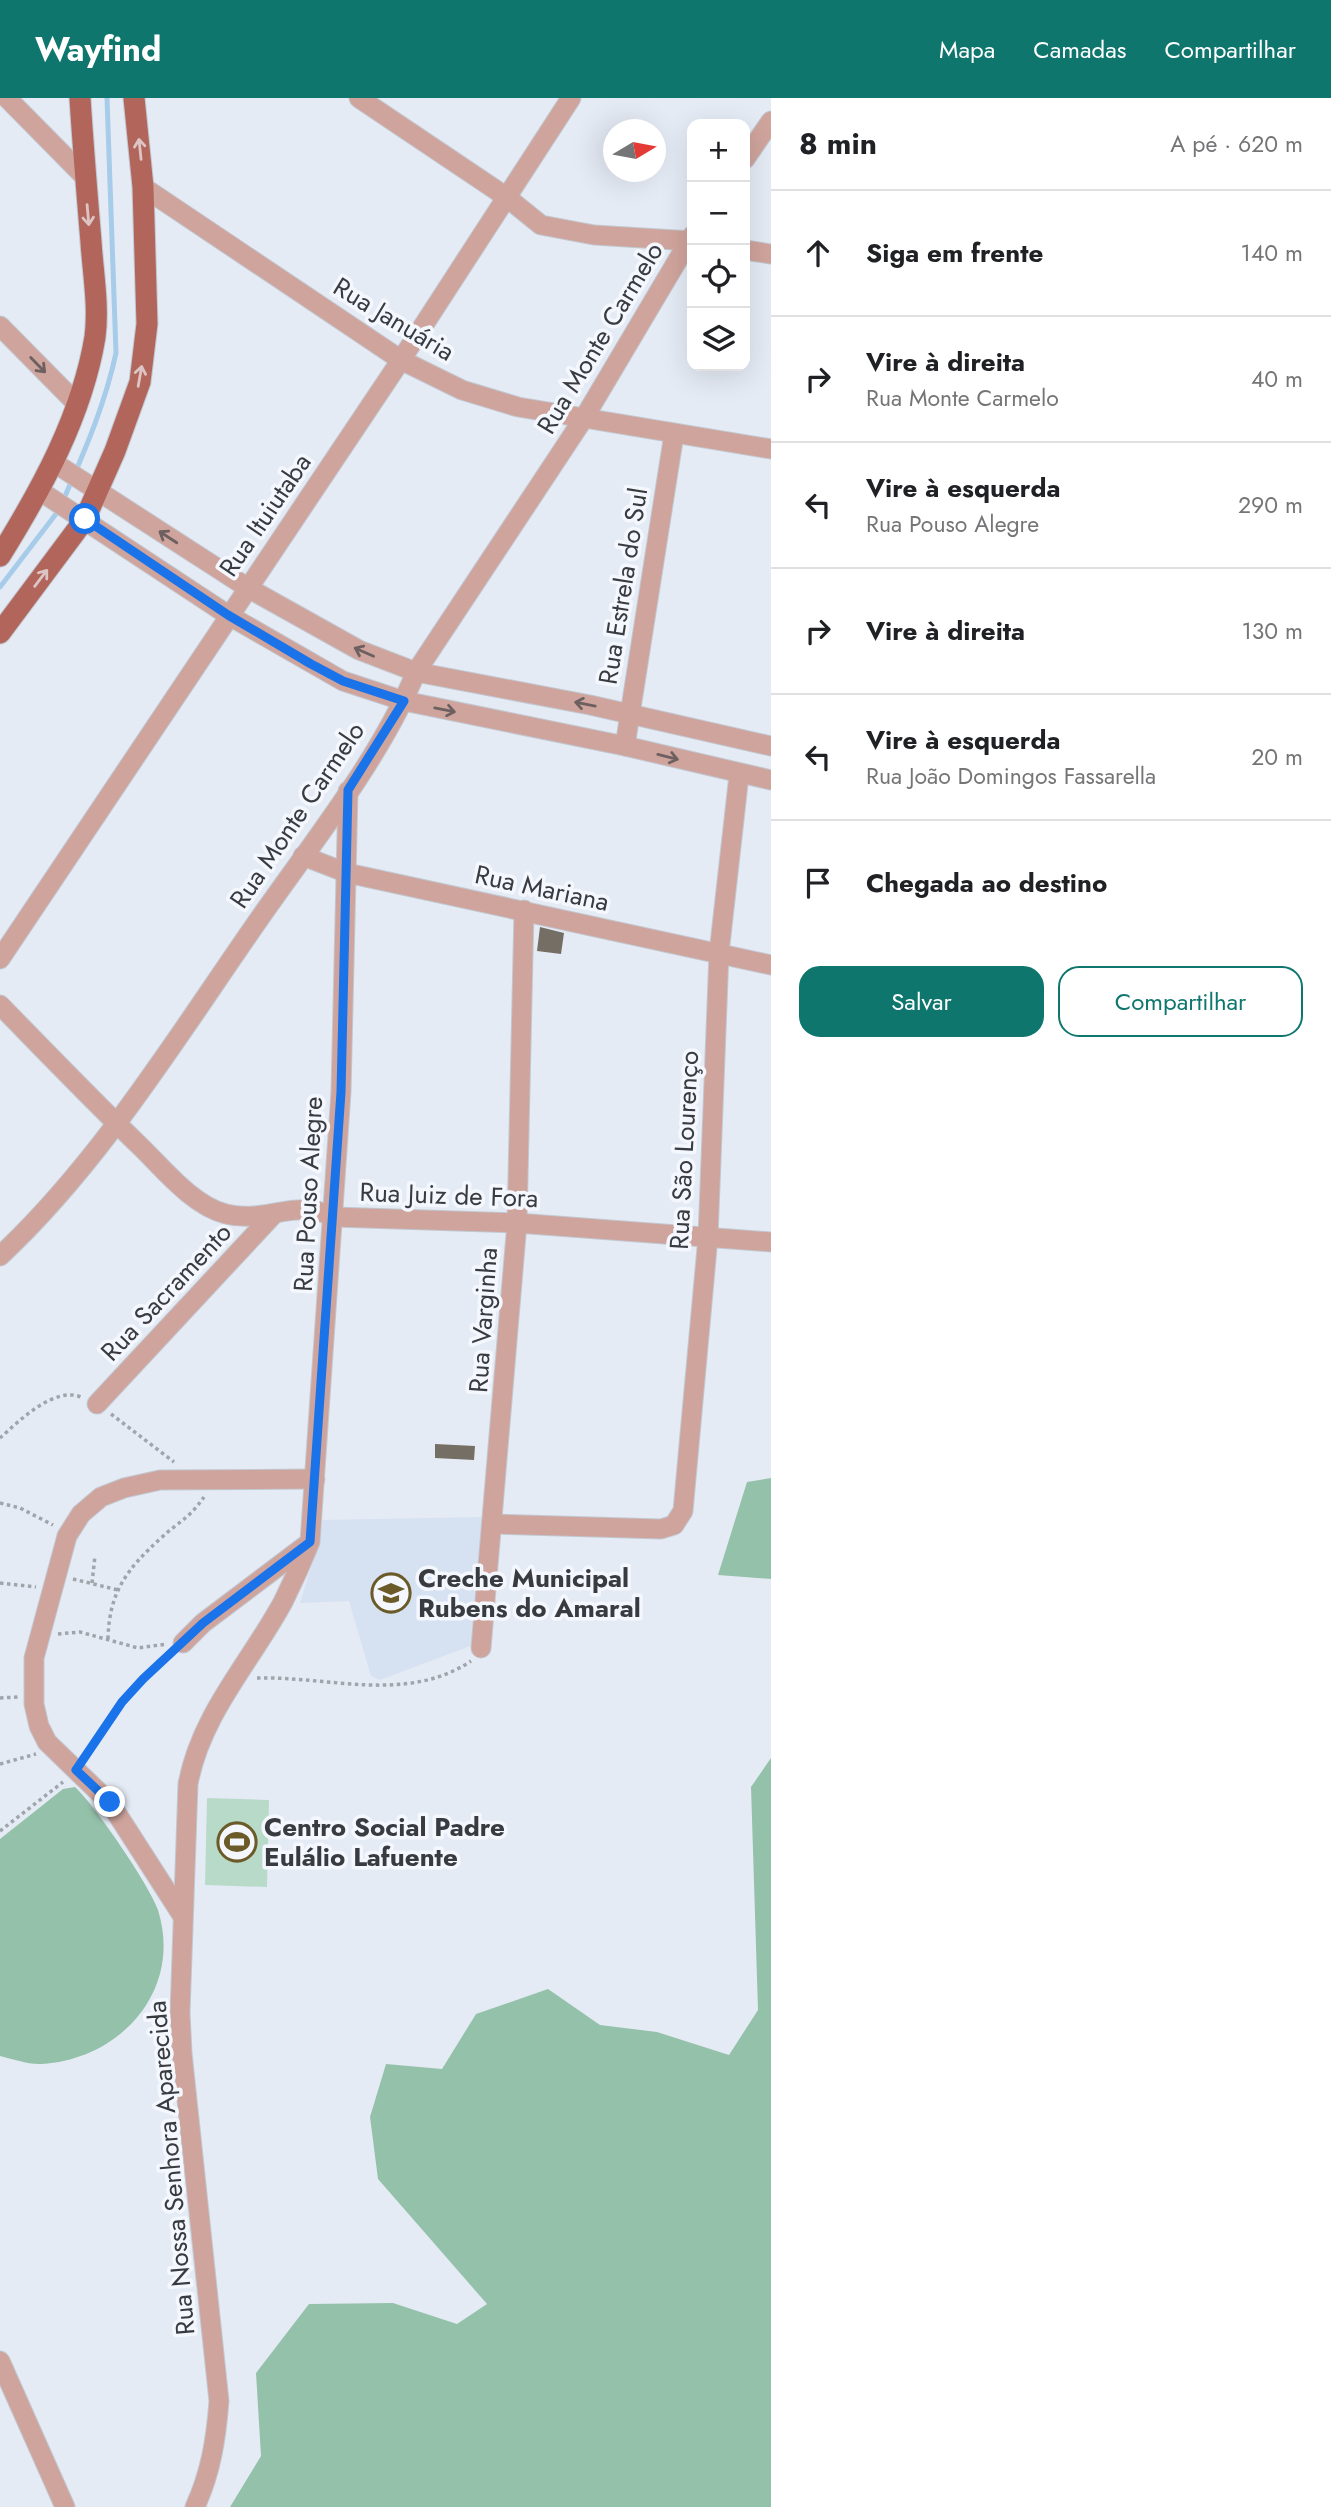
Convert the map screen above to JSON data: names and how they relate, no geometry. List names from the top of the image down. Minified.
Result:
{"streets":{"street":["Rua Januária","Rua Monte Carmelo","Rua Ituiutaba","Rua Estrela do Sul","Rua Mariana","Rua São Lourenço","Rua Pouso Alegre","Rua Juiz de Fora","Rua Sacramento","Rua Varginha","Rua Nossa Senhora Aparecida"]},"crossings":[["Rua Januária","Rua Monte Carmelo"],["Rua Januária","Rua Ituiutaba"],["Rua Januária","Rua Estrela do Sul"],["Rua Monte Carmelo","Rua Mariana"],["Rua Monte Carmelo","Rua Pouso Alegre"],["Rua Monte Carmelo","Rua Juiz de Fora"],["Rua Mariana","Rua São Lourenço"],["Rua Mariana","Rua Pouso Alegre"],["Rua Mariana","Rua Varginha"],["Rua São Lourenço","Rua Juiz de Fora"],["Rua São Lourenço","Rua Varginha"],["Rua Pouso Alegre","Rua Juiz de Fora"],["Rua Pouso Alegre","Rua Nossa Senhora Aparecida"],["Rua Juiz de Fora","Rua Sacramento"],["Rua Juiz de Fora","Rua Varginha"]],"places":{"school or university":["Creche Municipal Rubens do Amaral"],"sports":["Centro Social Padre Eulálio Lafuente"]},"north":"right","page":{"header":"Wayfind","nav":["Mapa","Camadas","Compartilhar"],"heading":["8 min","A pé · 620 m"],"map_buttons":["+","−"],"list":[["Siga em frente","140 m"],["Vire à direita","Rua Monte Carmelo","40 m"],["Vire à esquerda","Rua Pouso Alegre","290 m"],["Vire à direita","130 m"],["Vire à esquerda","Rua João Domingos Fassarella","20 m"],"Chegada ao destino"],"buttons":["Salvar","Compartilhar"]}}
